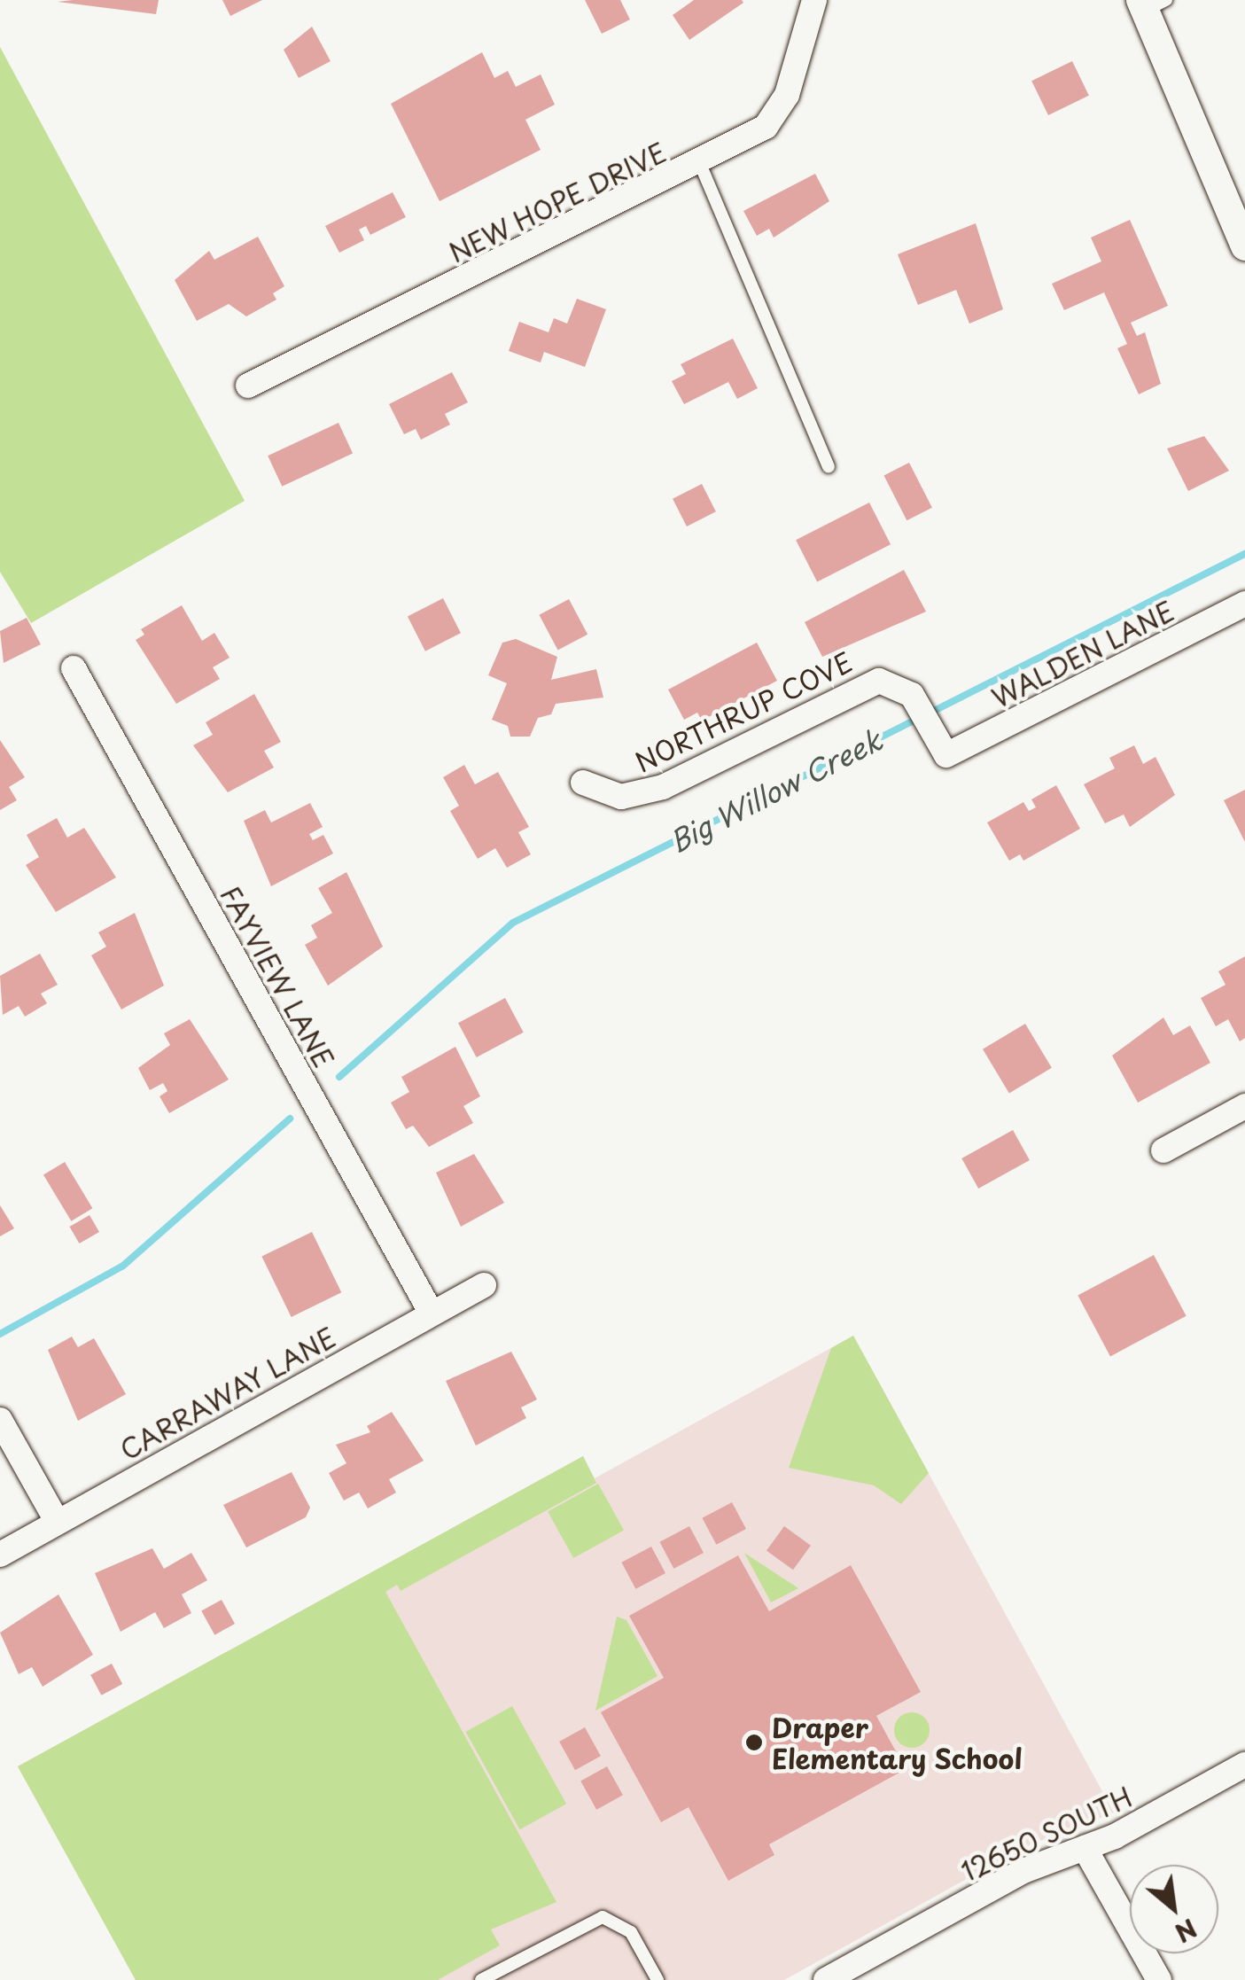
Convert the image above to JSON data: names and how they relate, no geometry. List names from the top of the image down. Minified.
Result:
{"streets":{"street":["NEW HOPE DRIVE","WALDEN LANE","NORTHRUP COVE","FAYVIEW LANE","CARRAWAY LANE","12650 SOUTH"]},"crossings":[["WALDEN LANE","NORTHRUP COVE"],["FAYVIEW LANE","CARRAWAY LANE"]],"water":["Big Willow Creek"],"places":["Draper Elementary School"],"north":"bottom right"}
